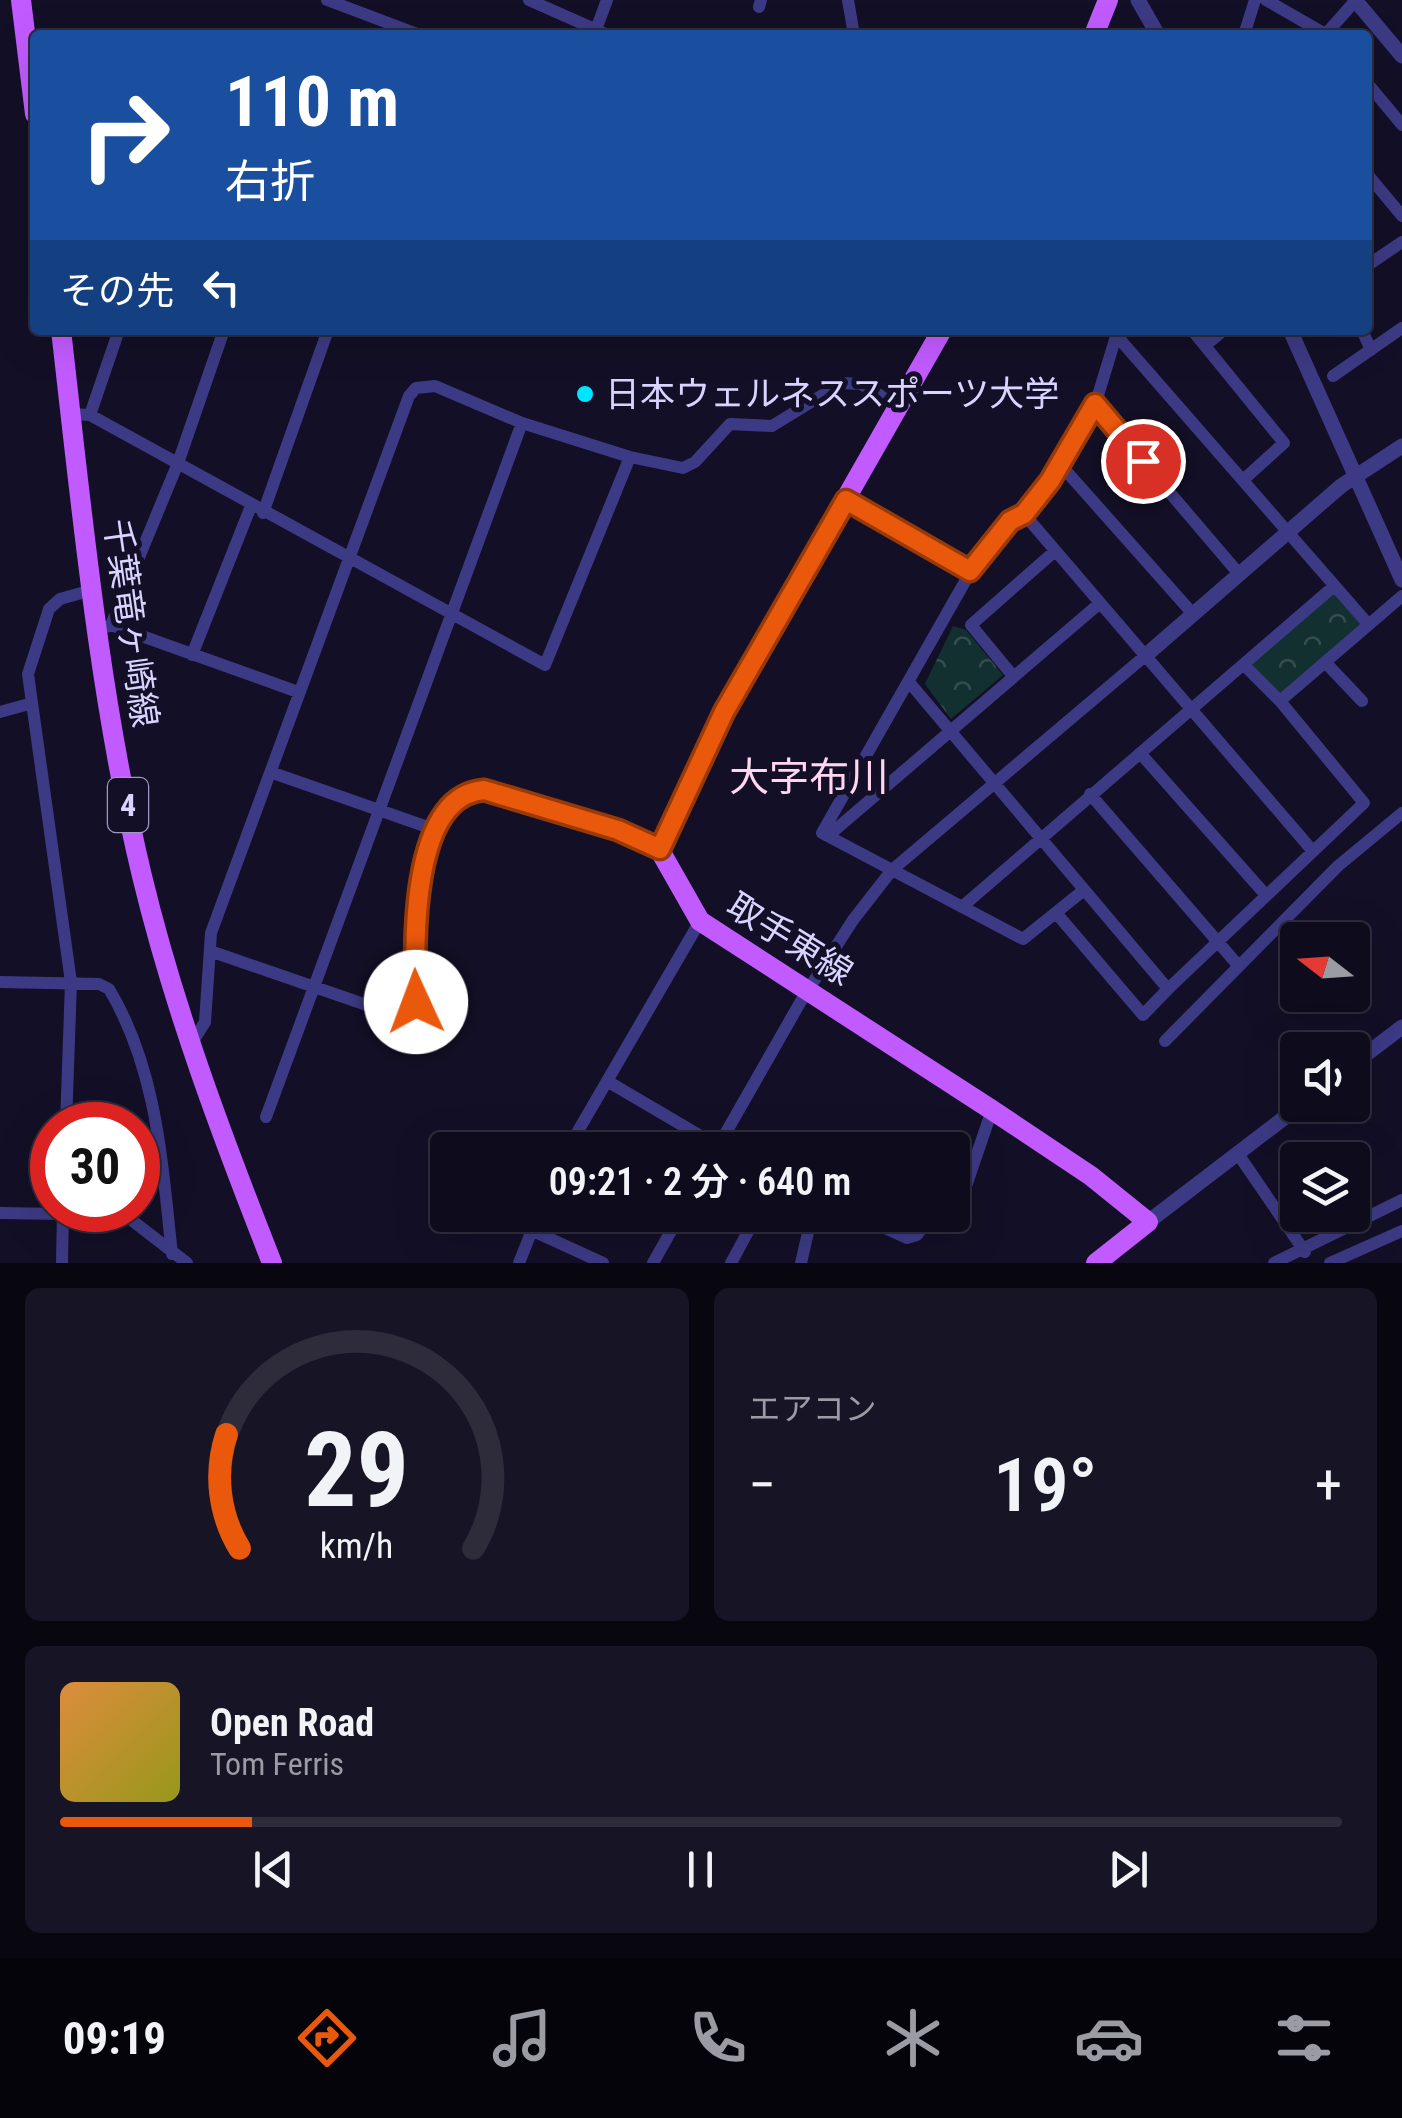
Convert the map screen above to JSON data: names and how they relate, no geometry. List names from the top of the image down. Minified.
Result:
{"streets":{"main road":["千葉竜ヶ崎線","4","取手東線"]},"districts":["大字布川"],"places":["日本ウェルネススポーツ大学"],"north":"left","page":{"turn":["110 m","右折"],"then":"その先","limit":"30","trip":"09:21 · 2 分 · 640 m","tile":"エアコン","heat":["−","19°","+"],"song":["Open Road","Tom Ferris"],"tabs":"09:19","gauge":["29","km/h"]}}
